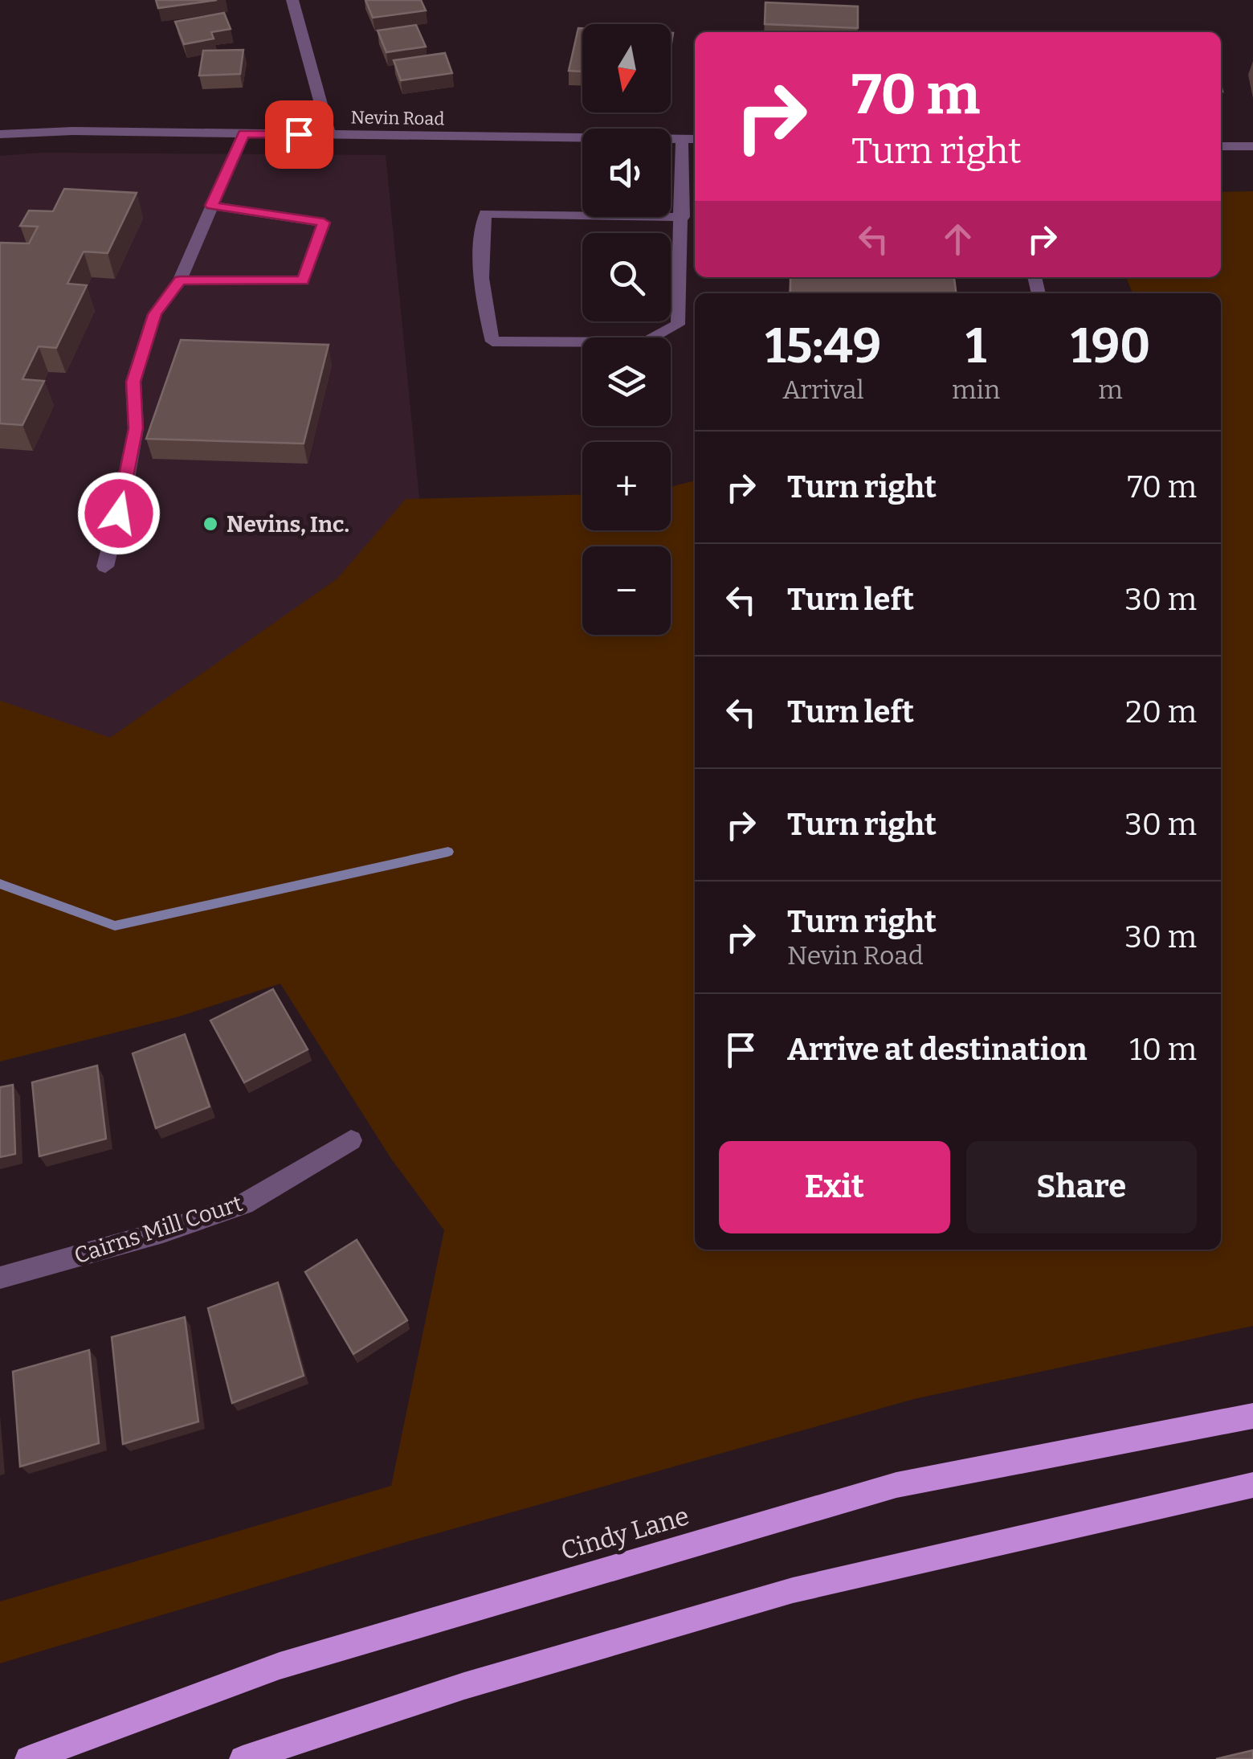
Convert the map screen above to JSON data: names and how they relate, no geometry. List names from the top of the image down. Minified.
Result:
{"streets":{"main road":["Cindy Lane"],"street":["Nevin Road","Cairns Mill Court"]},"places":["Nevins, Inc."],"north":"bottom","page":{"map_buttons":["+","−"],"turn":["70 m","Turn right"],"eta":["15:49","Arrival","1","min","190","m"],"list":[{"name":"Turn right","value":"70 m"},{"name":"Turn left","value":"30 m"},{"name":"Turn left","value":"20 m"},{"name":"Turn right","value":"30 m"},{"name":"Turn right","note":"Nevin Road","value":"30 m"},{"name":"Arrive at destination","value":"10 m"}],"buttons":["Exit","Share"]}}
